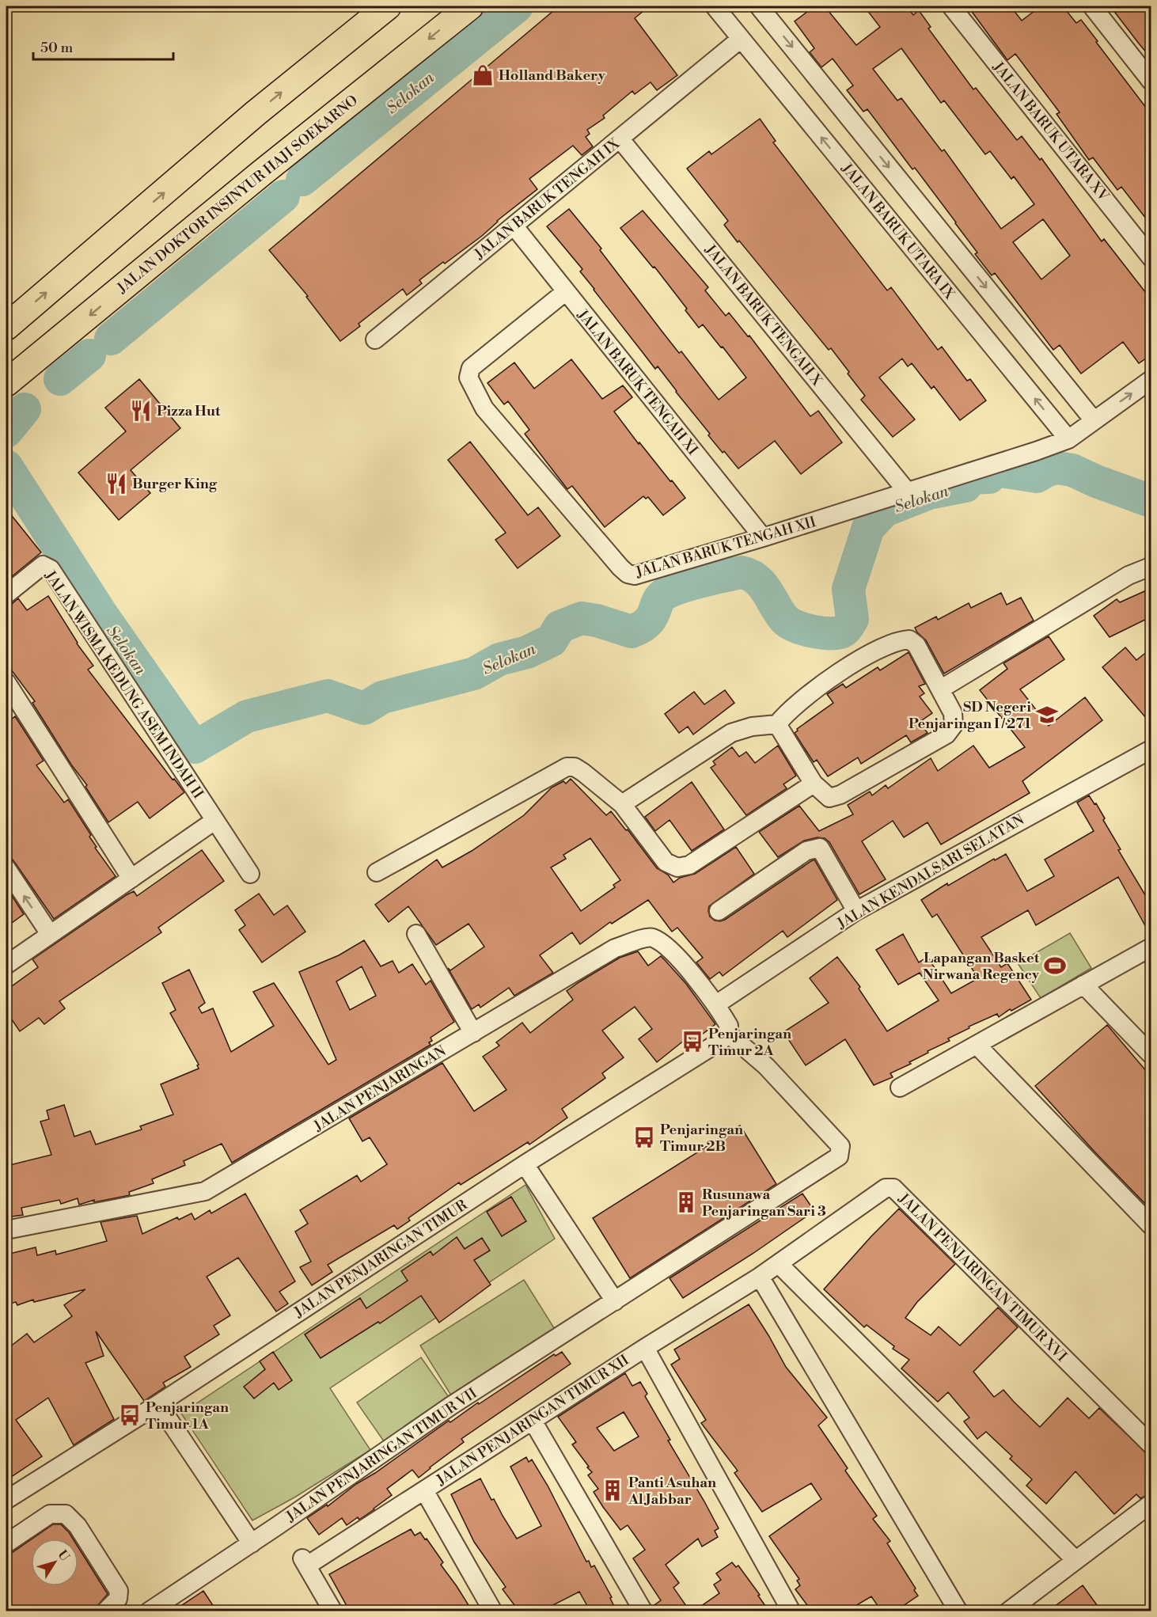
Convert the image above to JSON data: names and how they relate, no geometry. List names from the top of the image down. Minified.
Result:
{"streets":{"main road":["JALAN DOKTOR INSINYUR HAJI SOEKARNO"],"street":["JALAN BARUK UTARA XV","JALAN BARUK TENGAH IX","JALAN BARUK UTARA IX","JALAN BARUK TENGAH X","JALAN BARUK TENGAH XI","JALAN BARUK TENGAH XII","JALAN WISMA KEDUNG ASEM INDAH II","JALAN KENDALSARI SELATAN","JALAN PENJARINGAN","JALAN PENJARINGAN TIMUR","JALAN PENJARINGAN TIMUR XVI","JALAN PENJARINGAN TIMUR XII","JALAN PENJARINGAN TIMUR VII"]},"crossings":[["JALAN BARUK TENGAH IX","JALAN BARUK UTARA IX"],["JALAN BARUK TENGAH IX","JALAN BARUK TENGAH X"],["JALAN BARUK TENGAH IX","JALAN BARUK TENGAH XI"],["JALAN BARUK UTARA IX","JALAN BARUK TENGAH XII"],["JALAN BARUK TENGAH X","JALAN BARUK TENGAH XII"],["JALAN BARUK TENGAH XI","JALAN BARUK TENGAH XII"],["JALAN KENDALSARI SELATAN","JALAN PENJARINGAN"],["JALAN PENJARINGAN TIMUR","JALAN PENJARINGAN TIMUR VII"],["JALAN PENJARINGAN TIMUR XVI","JALAN PENJARINGAN TIMUR XII"]],"water":["Selokan"],"places":{"shop":["Holland Bakery"],"restaurant":["Pizza Hut","Burger King"],"school or university":["SD Negeri Penjaringan I / 271"],"sports":["Lapangan Basket Nirwana Regency"],"bus stop":["Penjaringan Timur 2A","Penjaringan Timur 2B","Penjaringan Timur 1A"],"building":["Rusunawa Penjaringan Sari 3","Panti Asuhan Al Jabbar"]},"scale_bar":"50 m","north":"top right"}
